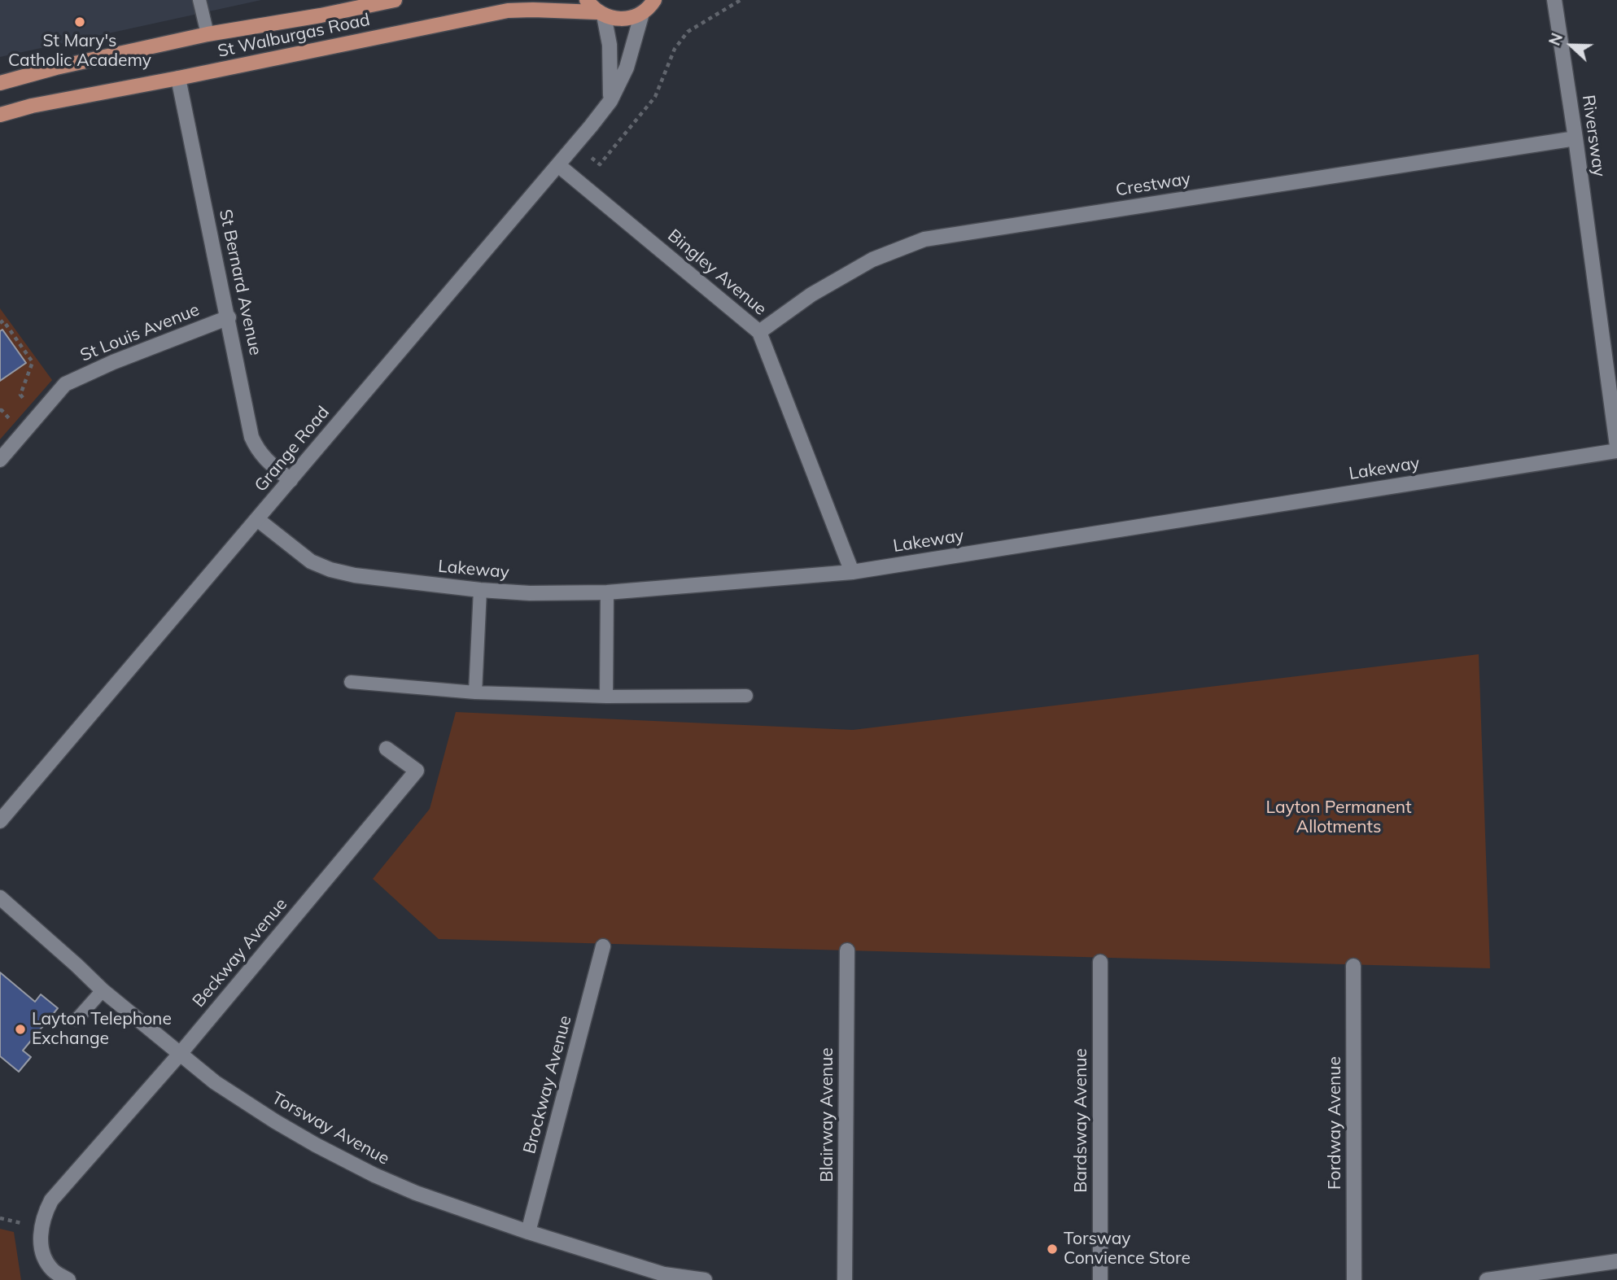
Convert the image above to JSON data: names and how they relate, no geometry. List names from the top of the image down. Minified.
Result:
{"streets":{"main road":["St Walburgas Road"],"street":["Riversway","Crestway","Bingley Avenue","St Bernard Avenue","St Louis Avenue","Grange Road","Lakeway","Beckway Avenue","Brockway Avenue","Blairway Avenue","Bardsway Avenue","Fordway Avenue","Torsway Avenue"]},"crossings":[["St Walburgas Road","St Bernard Avenue"],["St Walburgas Road","Grange Road"],["Riversway","Crestway"],["Crestway","Bingley Avenue"],["Bingley Avenue","Grange Road"],["Bingley Avenue","Lakeway"],["St Bernard Avenue","St Louis Avenue"],["St Bernard Avenue","Grange Road"],["Grange Road","Lakeway"],["Beckway Avenue","Torsway Avenue"],["Brockway Avenue","Torsway Avenue"]],"parks":["Layton Permanent Allotments"],"places":["St Mary's Catholic Academy","Layton Telephone Exchange","Torsway Convience Store"],"north":"left"}
